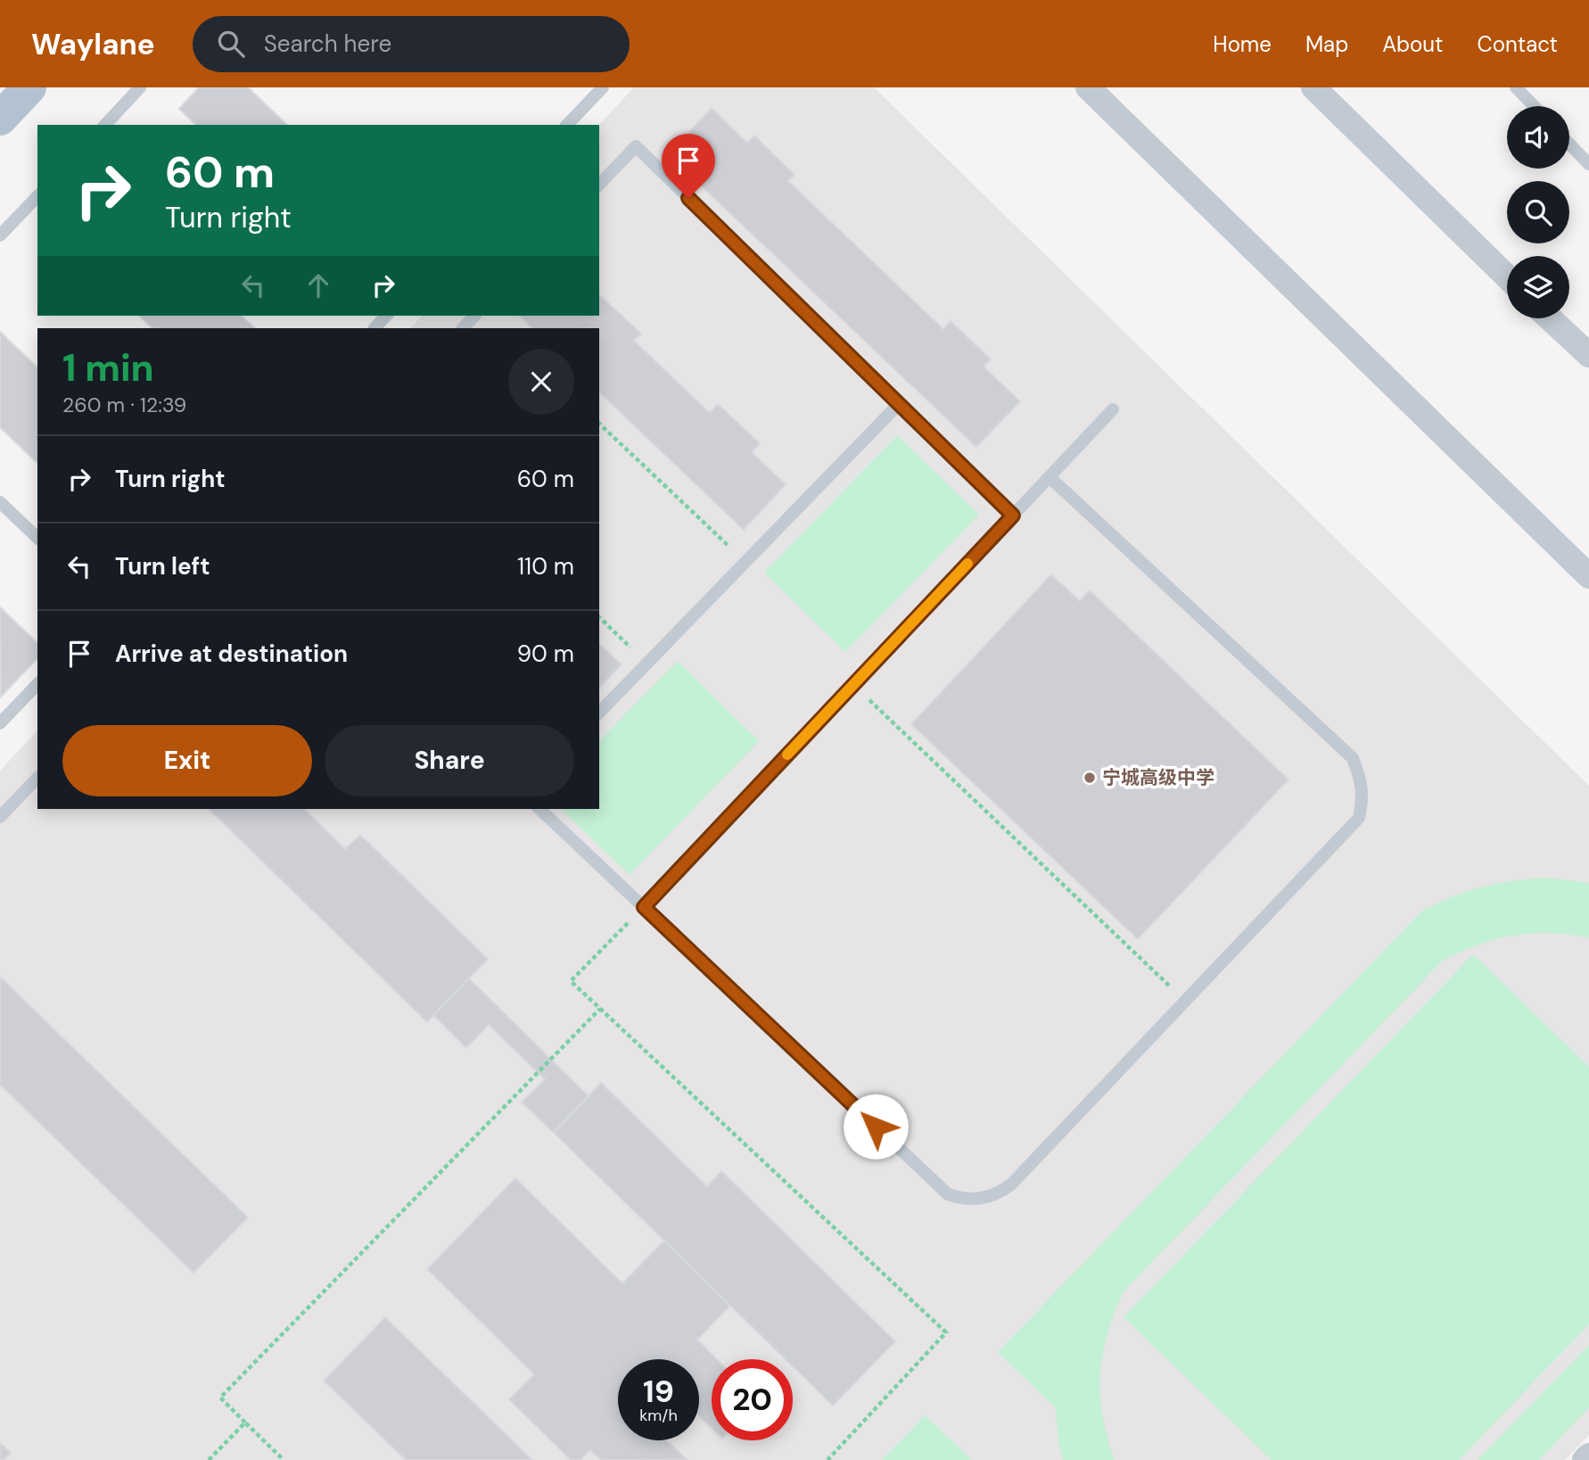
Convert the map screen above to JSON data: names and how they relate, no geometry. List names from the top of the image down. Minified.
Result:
{"places":["宁城高级中学"],"page":{"header":"Waylane","search":"Search here","nav":["Home","Map","About","Contact"],"turn":["60 m","Turn right"],"heading":["1 min","260 m · 12:39"],"list":[{"name":"Turn right","value":"60 m"},{"name":"Turn left","value":"110 m"},{"name":"Arrive at destination","value":"90 m"}],"buttons":["Exit","Share"],"speed":"19 km/h","limit":"20"}}
